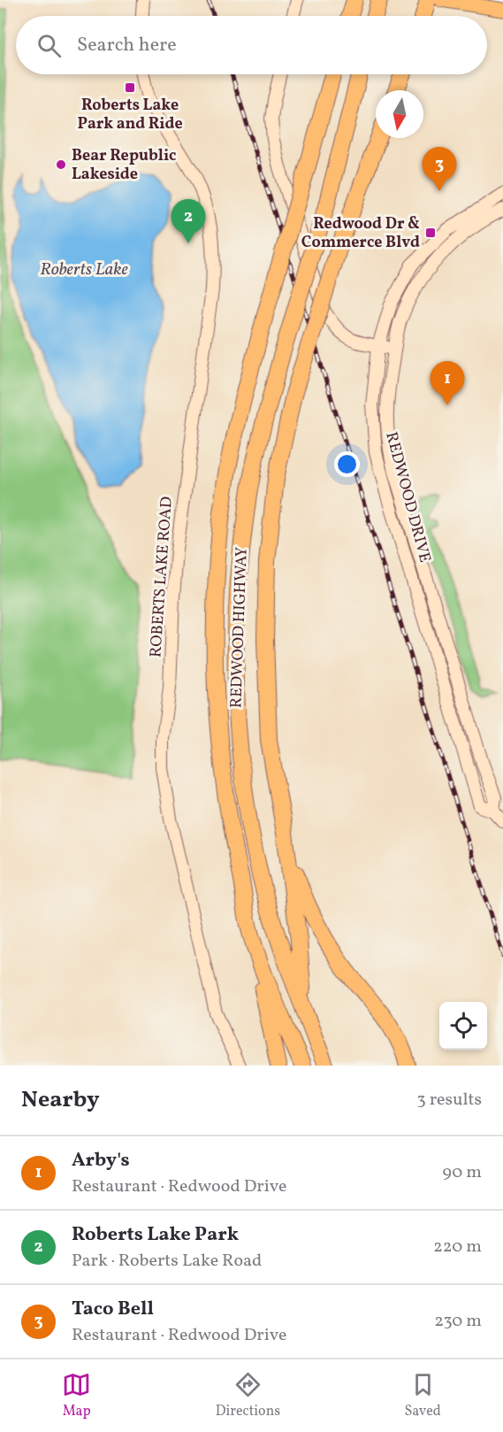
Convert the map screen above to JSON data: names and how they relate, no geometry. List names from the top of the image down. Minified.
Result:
{"streets":{"highway":["REDWOOD HIGHWAY"],"street":["REDWOOD DRIVE","ROBERTS LAKE ROAD"]},"water":["Roberts Lake"],"places":{"transit":["Roberts Lake Park and Ride","Redwood Dr & Commerce Blvd"],"other":["Bear Republic Lakeside"]},"north":"bottom","page":{"search":"Search here","pins":["3","2","1"],"heading":["Nearby","3 results"],"list":[{"mark":"1","name":"Arby's","note":"Restaurant · Redwood Drive","value":"90 m"},{"mark":"2","name":"Roberts Lake Park","note":"Park · Roberts Lake Road","value":"220 m"},{"mark":"3","name":"Taco Bell","note":"Restaurant · Redwood Drive","value":"230 m"}],"nav":["Map","Directions","Saved"]}}
